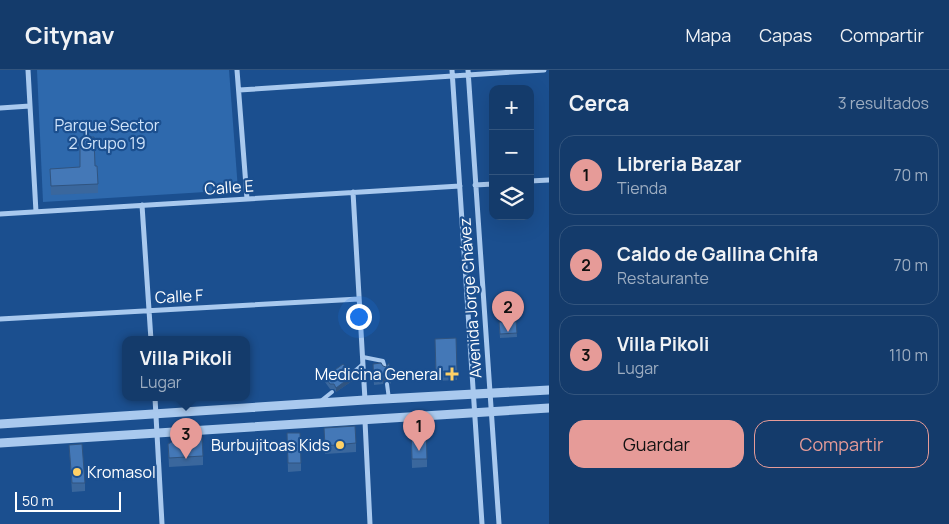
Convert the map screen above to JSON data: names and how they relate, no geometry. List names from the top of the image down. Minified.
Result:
{"streets":{"street":["Calle E","Calle F","Avenida Jorge Chávez"]},"crossings":[["Calle E","Avenida Jorge Chávez"]],"parks":["Parque Sector 2 Grupo 19"],"places":{"health":["Medicina General"],"other":["Burbujitoas Kids","Kromasol"]},"scale_bar":"50 m","page":{"header":"Citynav","nav":["Mapa","Capas","Compartir"],"heading":["Cerca","3 resultados"],"map_buttons":["+","−"],"list":[{"mark":"1","name":"Libreria Bazar","note":"Tienda","value":"70 m"},{"mark":"2","name":"Caldo de Gallina Chifa","note":"Restaurante","value":"70 m"},{"mark":"3","name":"Villa Pikoli","note":"Lugar","value":"110 m"}],"pins":["2","1","3"],"popup":["Villa Pikoli","Lugar"],"buttons":["Guardar","Compartir"],"scale":"50 m"}}
